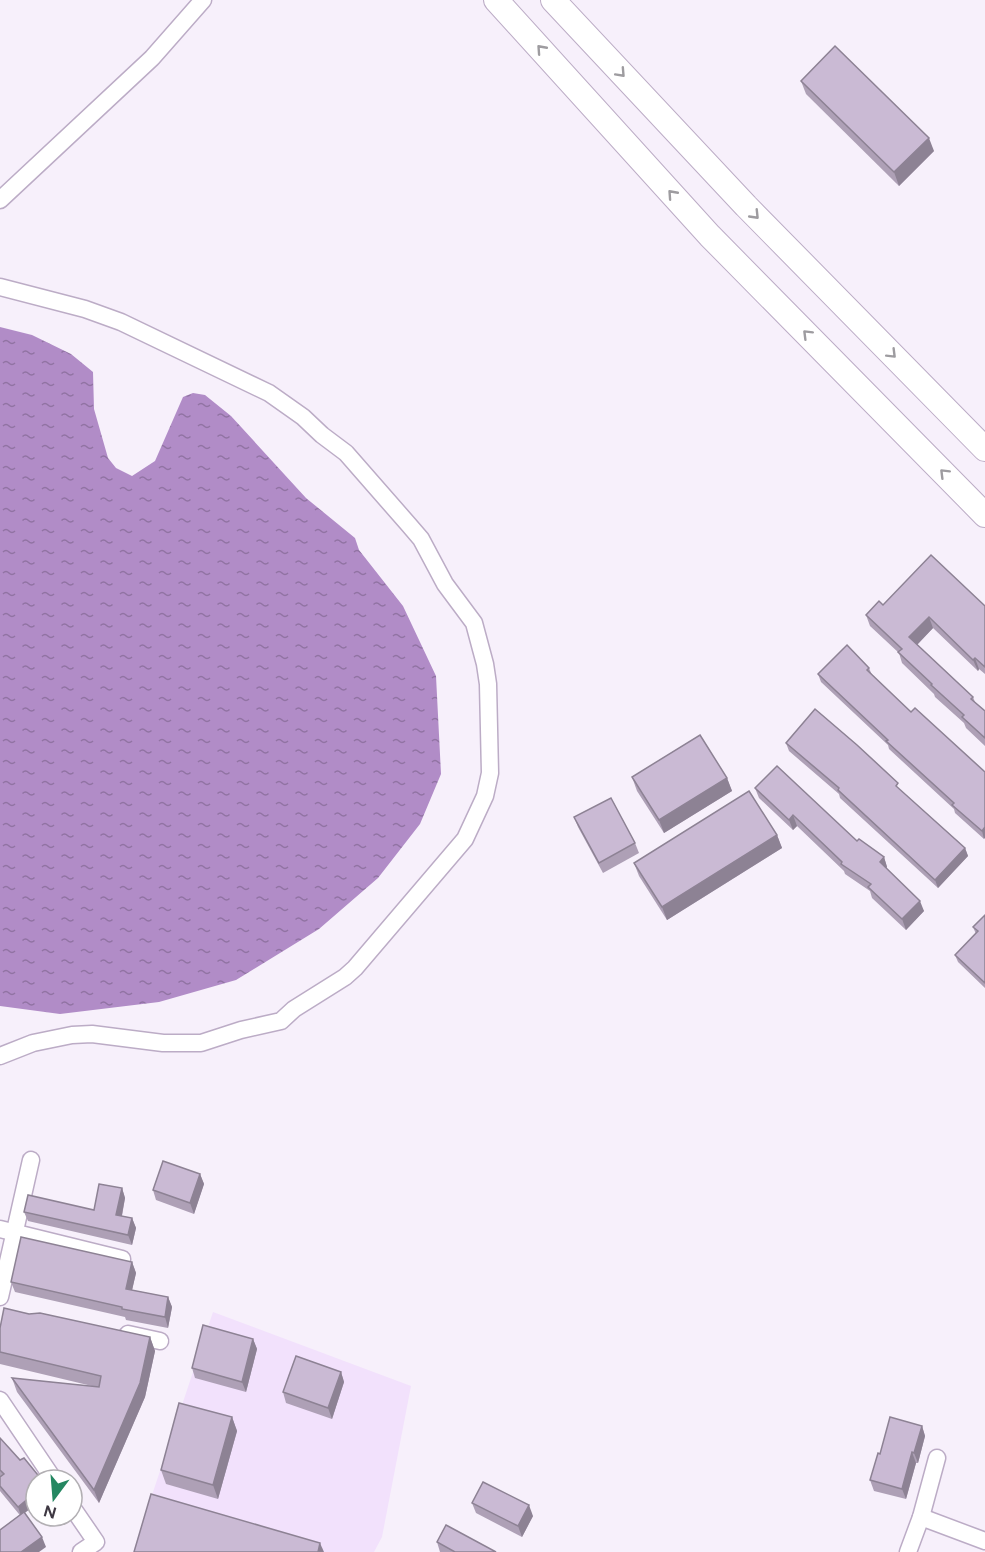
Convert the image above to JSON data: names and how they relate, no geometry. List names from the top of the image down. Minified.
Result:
{"north":"bottom"}
